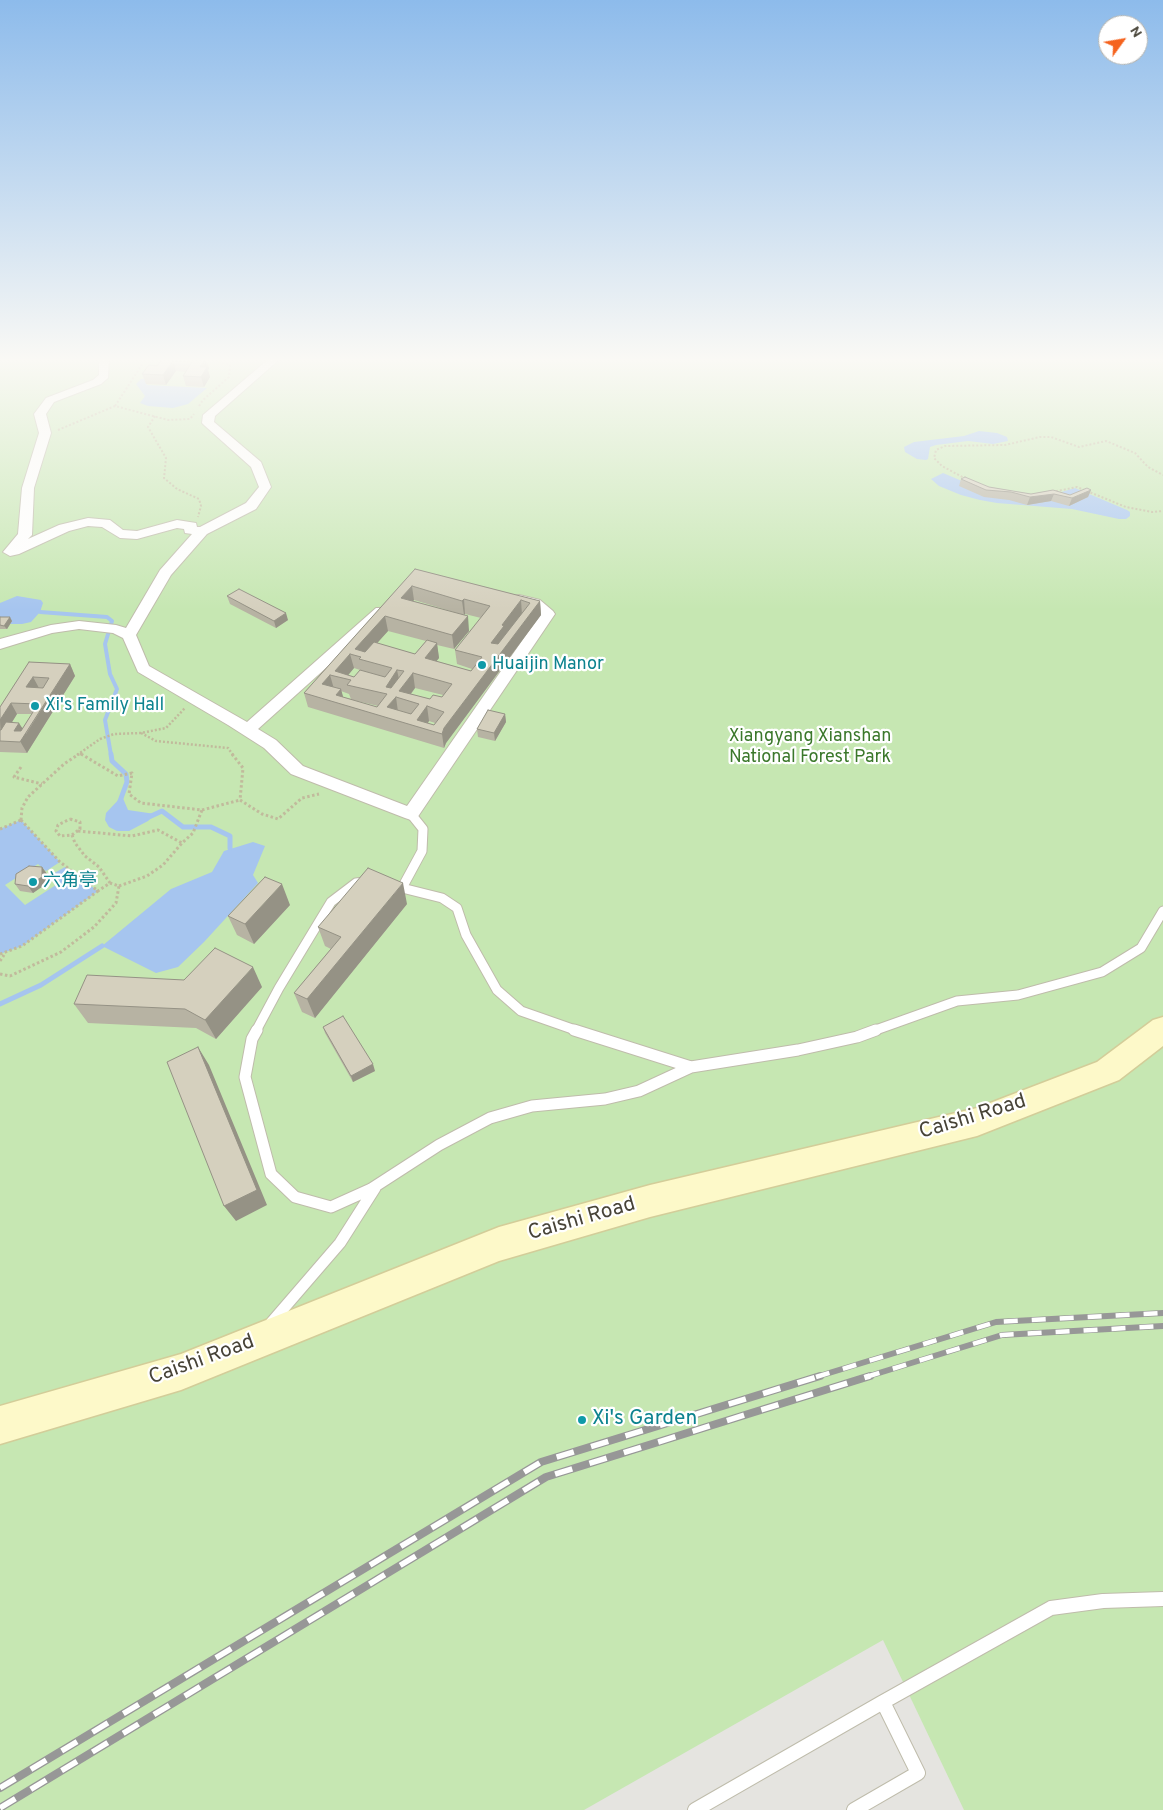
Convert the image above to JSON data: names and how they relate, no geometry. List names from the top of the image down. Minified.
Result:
{"streets":{"street":["Caishi Road"]},"parks":["Xiangyang Xianshan National Forest Park"],"places":["Huaijin Manor","Xi's Family Hall","六角亭","Xi's Garden"],"north":"top right"}
